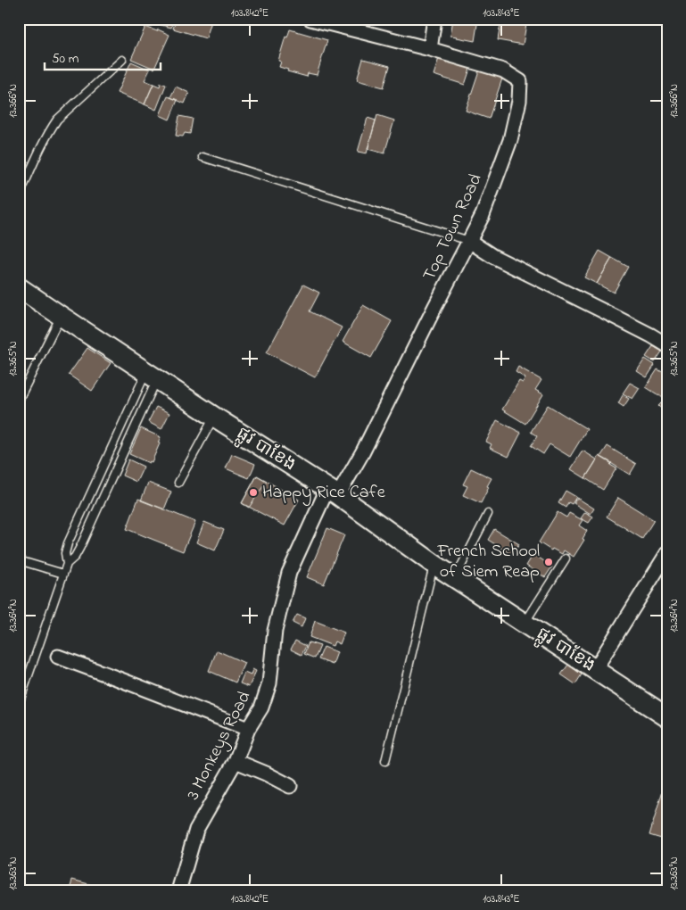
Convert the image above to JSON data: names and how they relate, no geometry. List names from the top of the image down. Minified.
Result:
{"streets":{"street":["Top Town Road","ផ្លូវ បាខែង","3 Monkeys Road"]},"crossings":[["Top Town Road","ផ្លូវ បាខែង"],["Top Town Road","3 Monkeys Road"],["ផ្លូវ បាខែង","3 Monkeys Road"]],"places":["Happy Rice Cafe","French School of Siem Reap"],"scale_bar":"50 m","coordinates":["103.842°E","103.843°E","13.366°N","13.365°N","13.364°N","13.363°N"]}
